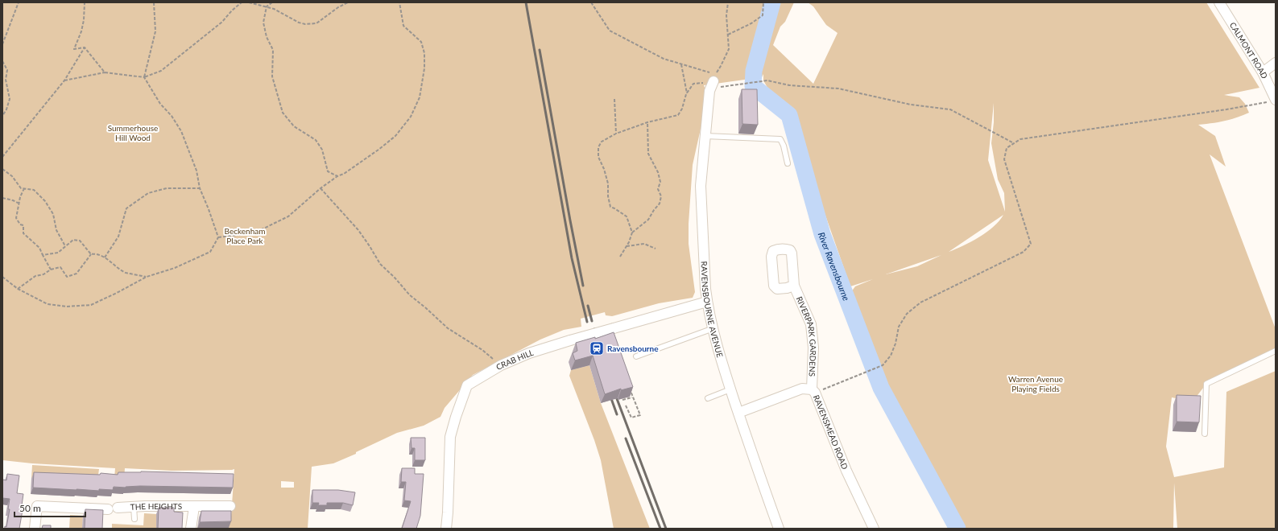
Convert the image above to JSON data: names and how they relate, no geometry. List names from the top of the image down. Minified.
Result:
{"streets":{"street":["CALMONT ROAD","RAVENSBOURNE AVENUE","RIVERPARK GARDENS","CRAB HILL","RAVENSMEAD ROAD","THE HEIGHTS"]},"crossings":[["RAVENSBOURNE AVENUE","CRAB HILL"],["RAVENSBOURNE AVENUE","RAVENSMEAD ROAD"],["RIVERPARK GARDENS","RAVENSMEAD ROAD"]],"water":["River Ravensbourne"],"parks":["Summerhouse Hill Wood","Beckenham Place Park","Warren Avenue Playing Fields"],"places":{"station":["Ravensbourne"]},"scale_bar":"50 m"}
